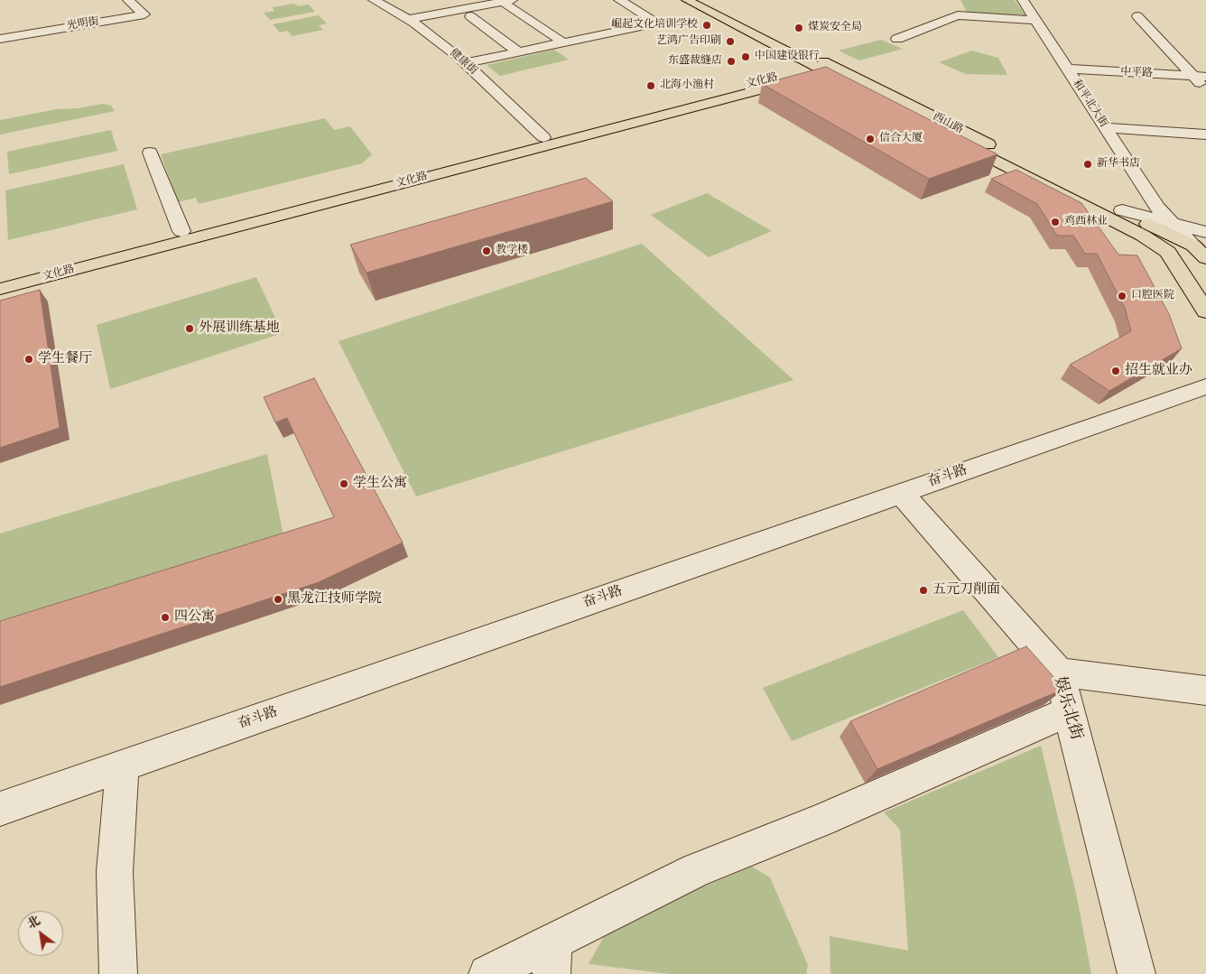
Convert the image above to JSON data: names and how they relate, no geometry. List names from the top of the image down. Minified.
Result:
{"streets":{"main road":["文化路","和平北大街","西山路"],"street":["光明街","健康街","中平路","奋斗路","娱乐北街"]},"crossings":[["健康街","文化路"],["中平路","和平北大街"],["文化路","西山路"],["和平北大街","西山路"],["奋斗路","娱乐北街"]],"places":["崛起文化培训学校","煤炭安全局","艺鸿广告印刷","中国建设银行","东盛裁缝店","北海小渔村","信合大厦","新华书店","鸡西林业","教学楼","口腔医院","外展训练基地","学生餐厅","招生就业办","学生公寓","五元刀削面","黑龙江技师学院","四公寓"],"north":"top left"}
